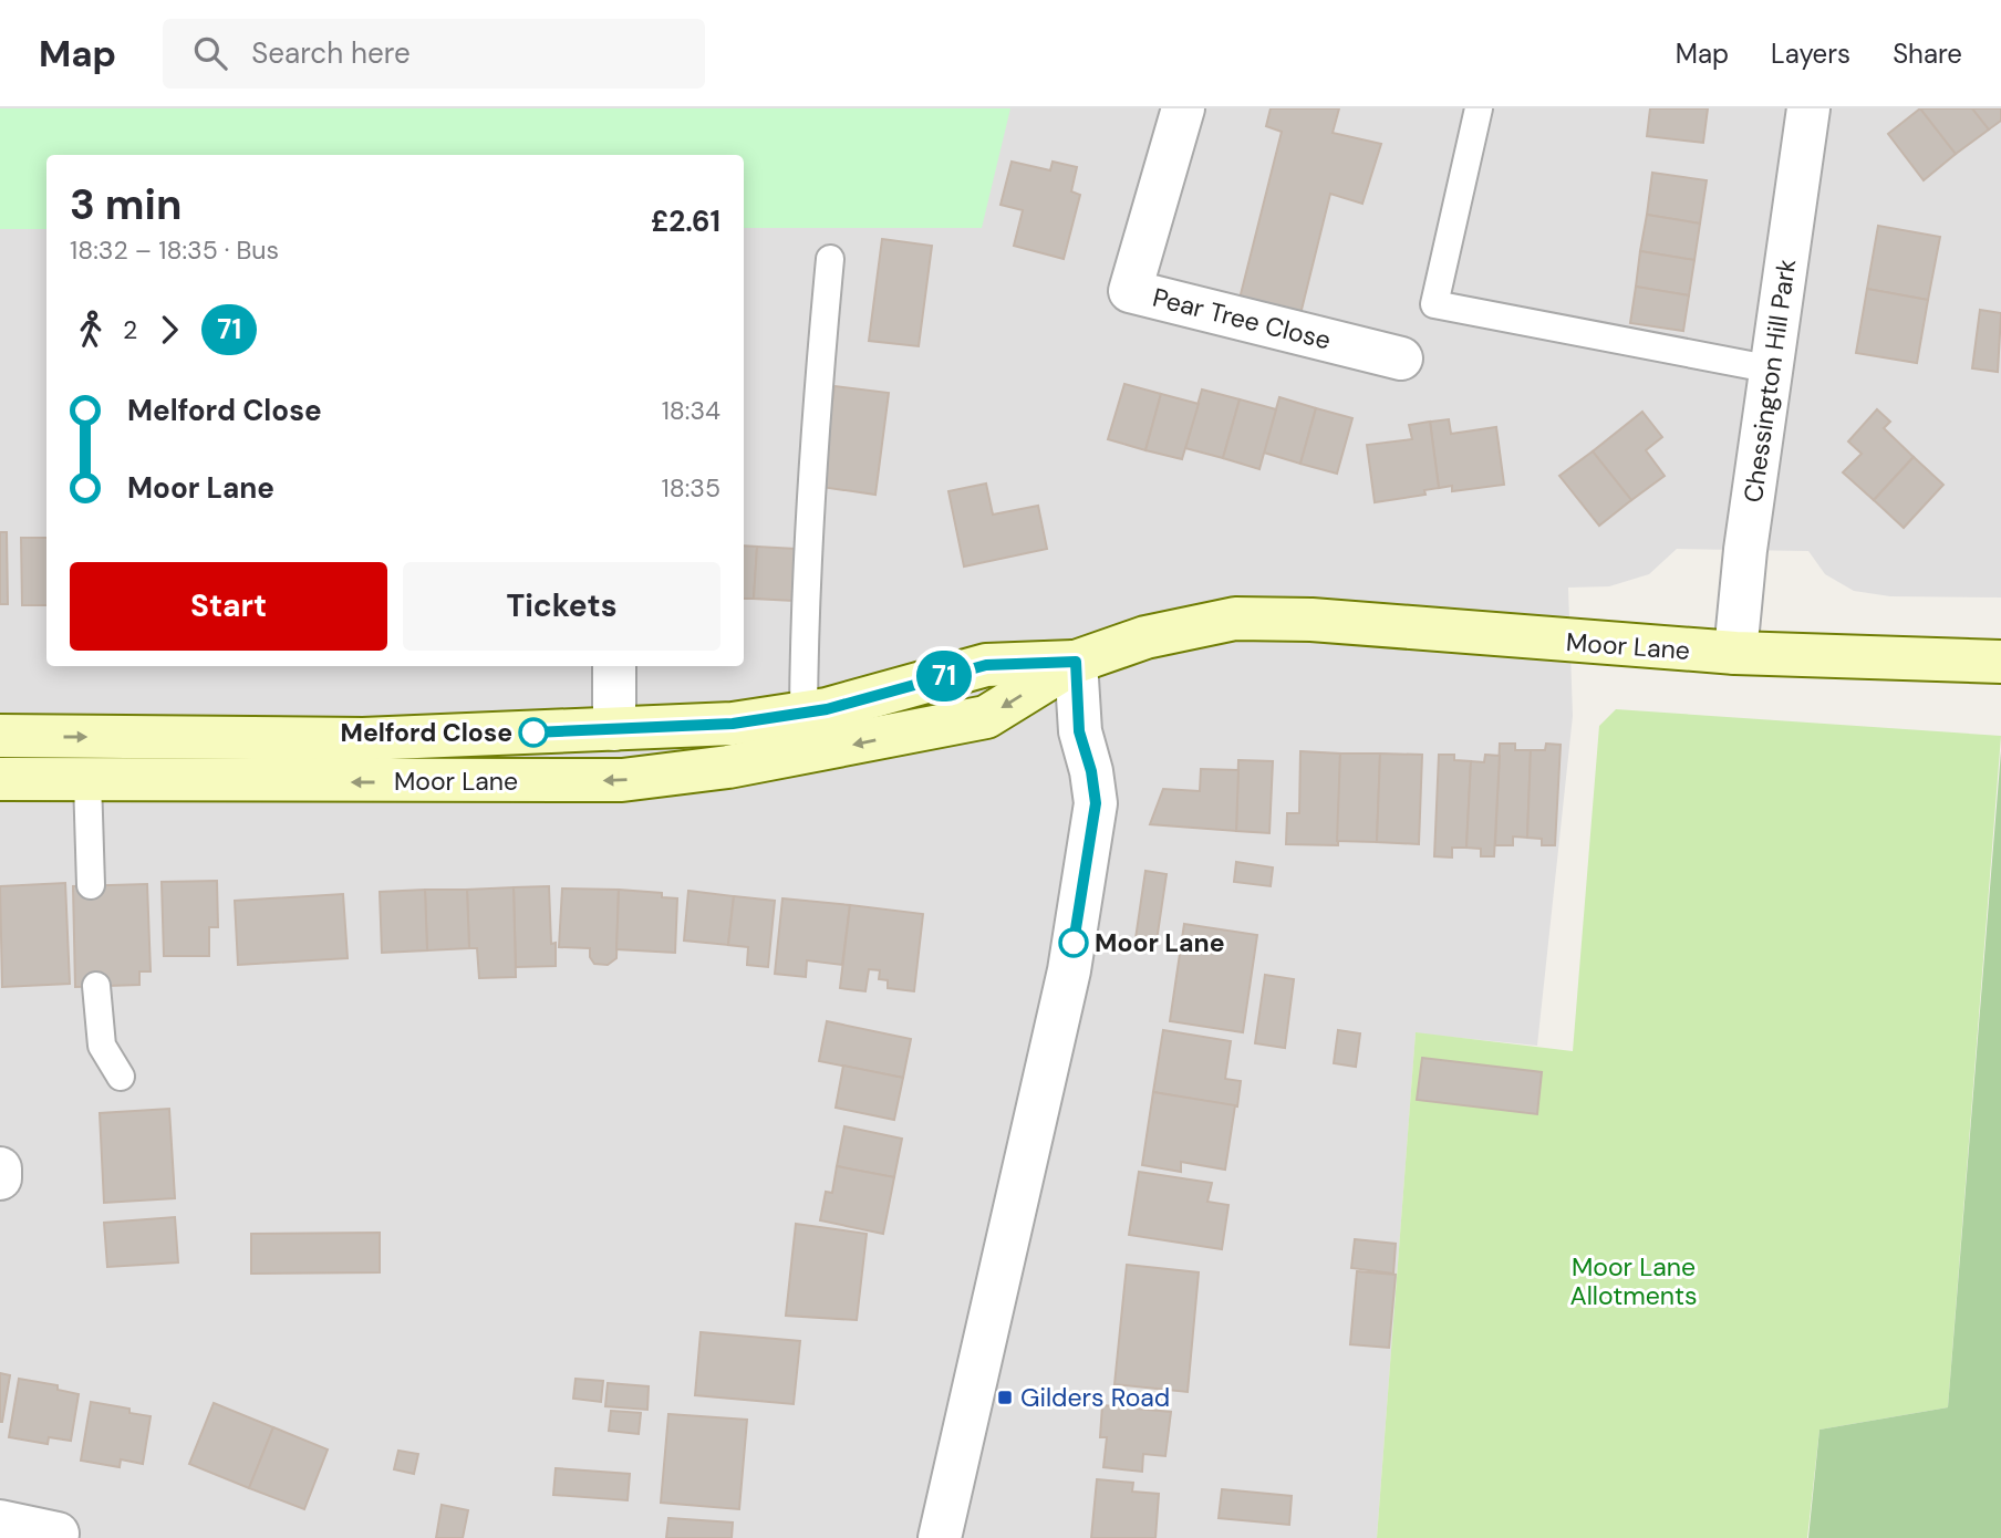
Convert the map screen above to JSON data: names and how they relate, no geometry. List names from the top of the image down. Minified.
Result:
{"streets":{"street":["Pear Tree Close","Chessington Hill Park","Moor Lane"]},"crossings":[["Chessington Hill Park","Moor Lane"]],"parks":["Moor Lane Allotments"],"places":{"other":["Melford Close","Moor Lane"],"transit":["Gilders Road"]},"lines":["bus line 71"],"page":{"header":"Map","search":"Search here","nav":["Map","Layers","Share"],"on_map":"71","heading":["3 min","18:32 – 18:35 · Bus","£2.61"],"legs":["2","71"],"list":[{"name":"Melford Close","value":"18:34"},{"name":"Moor Lane","value":"18:35"}],"buttons":["Start","Tickets"]}}
